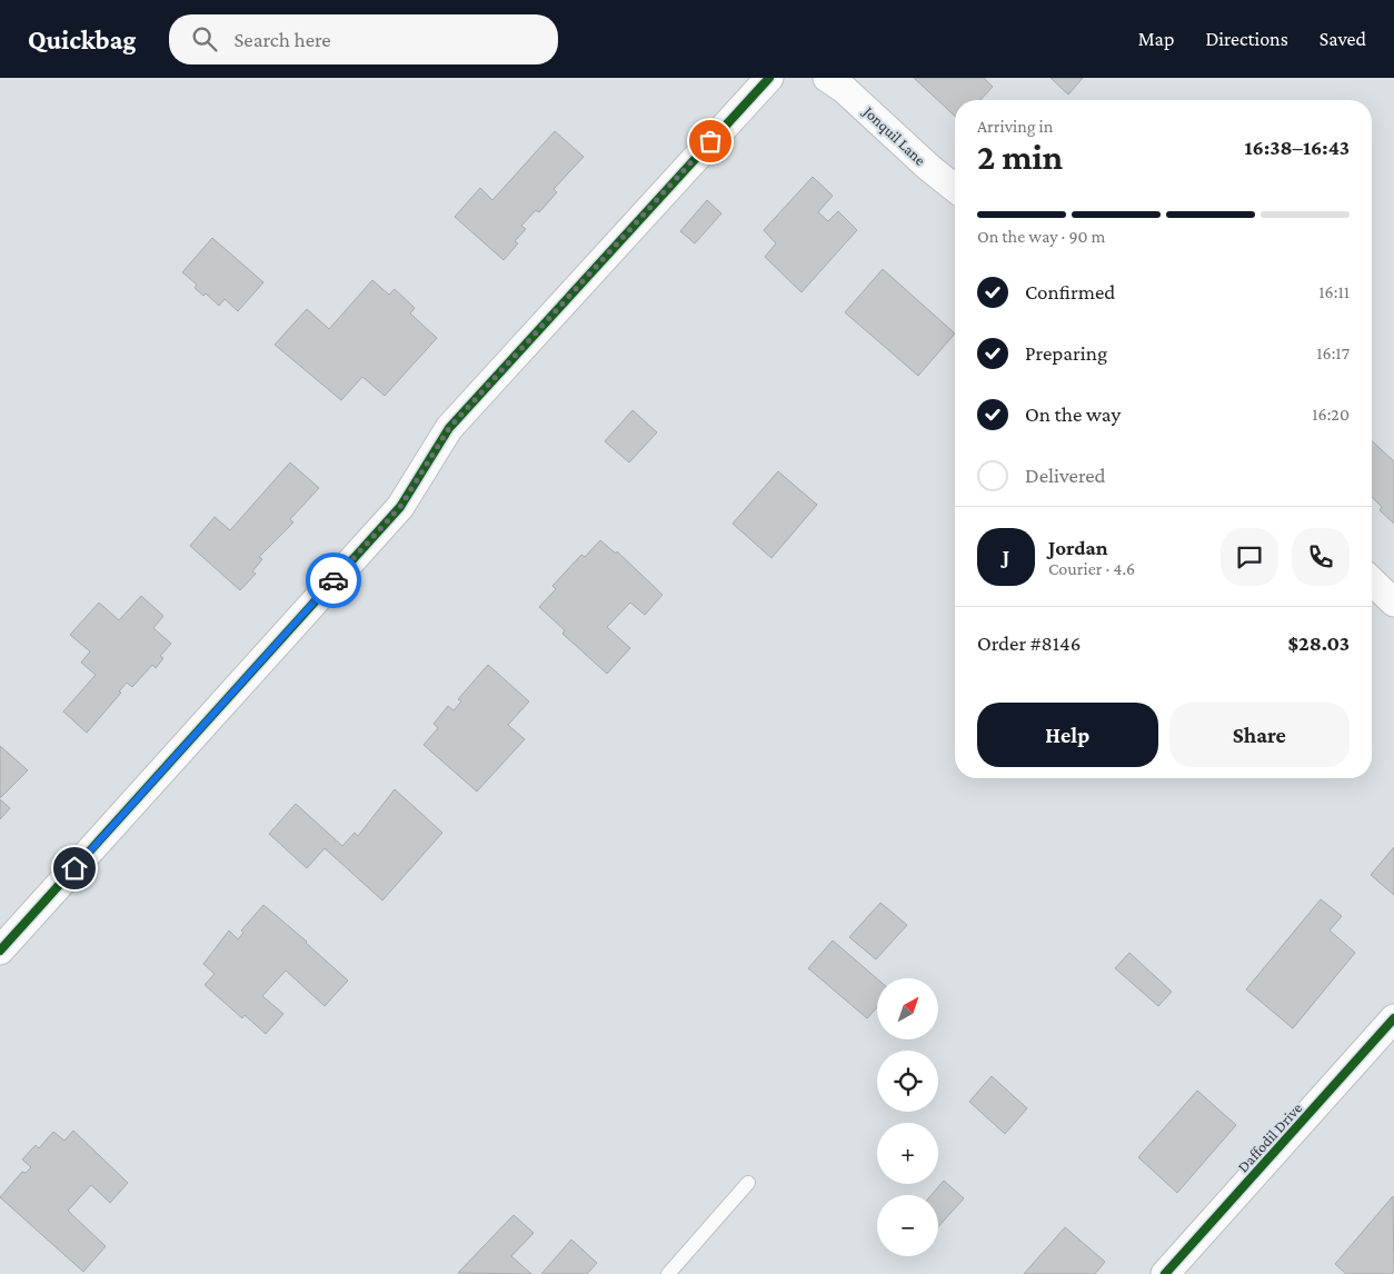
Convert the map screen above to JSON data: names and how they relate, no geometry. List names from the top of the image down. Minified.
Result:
{"streets":{"street":["Jonquil Lane","Daffodil Drive"]},"north":"top right","page":{"header":"Quickbag","search":"Search here","nav":["Map","Directions","Saved"],"heading":["2 min","Arriving in","16:38–16:43"],"panel":["Jordan","Courier · 4.6","Order #8146","$28.03"],"bar":"On the way · 90 m","list":[["Confirmed","16:11"],["Preparing","16:17"],["On the way","16:20"],"Delivered"],"round":"J","buttons":["Help","Share"],"map_buttons":["+","−"]}}
